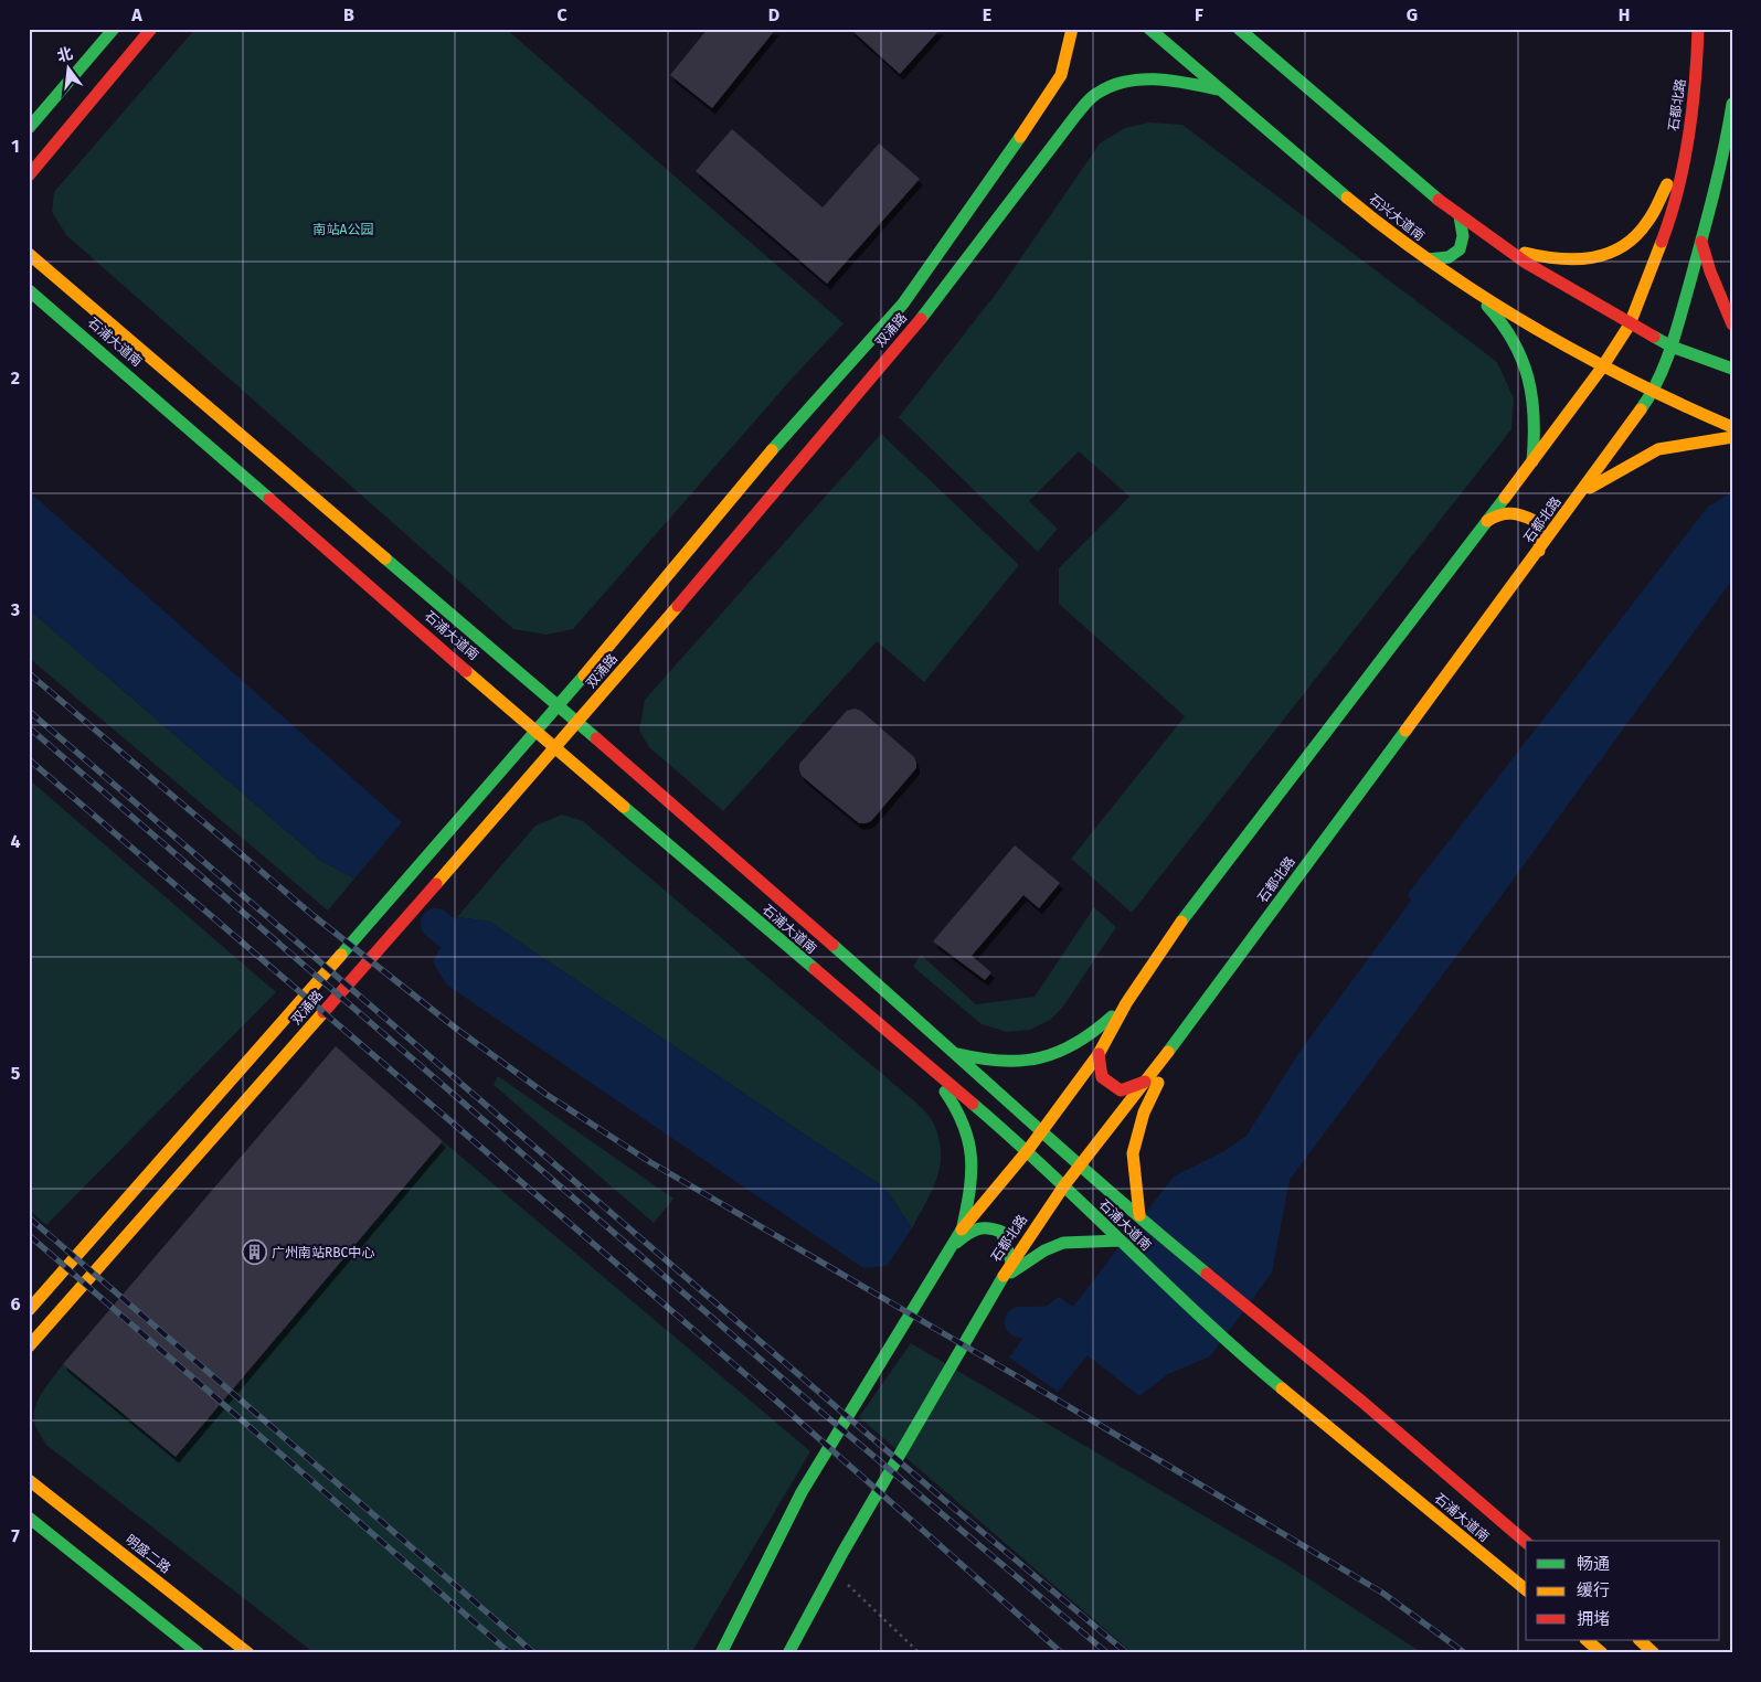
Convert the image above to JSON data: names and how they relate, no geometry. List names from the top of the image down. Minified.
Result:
{"streets":{"main road":["石都北路","石兴大道南","双涌路","石浦大道南","明盛二路"]},"crossings":[["石都北路","石兴大道南"],["石都北路","石浦大道南"],["石兴大道南","双涌路"],["双涌路","石浦大道南"]],"parks":["南站A公园"],"places":{"building":["广州南站RBC中心"]},"legend":["畅通","缓行","拥堵"],"north":"top","grid":{"columns":["A","B","C","D","E","F","G","H"],"rows":["1","2","3","4","5","6","7"]}}
